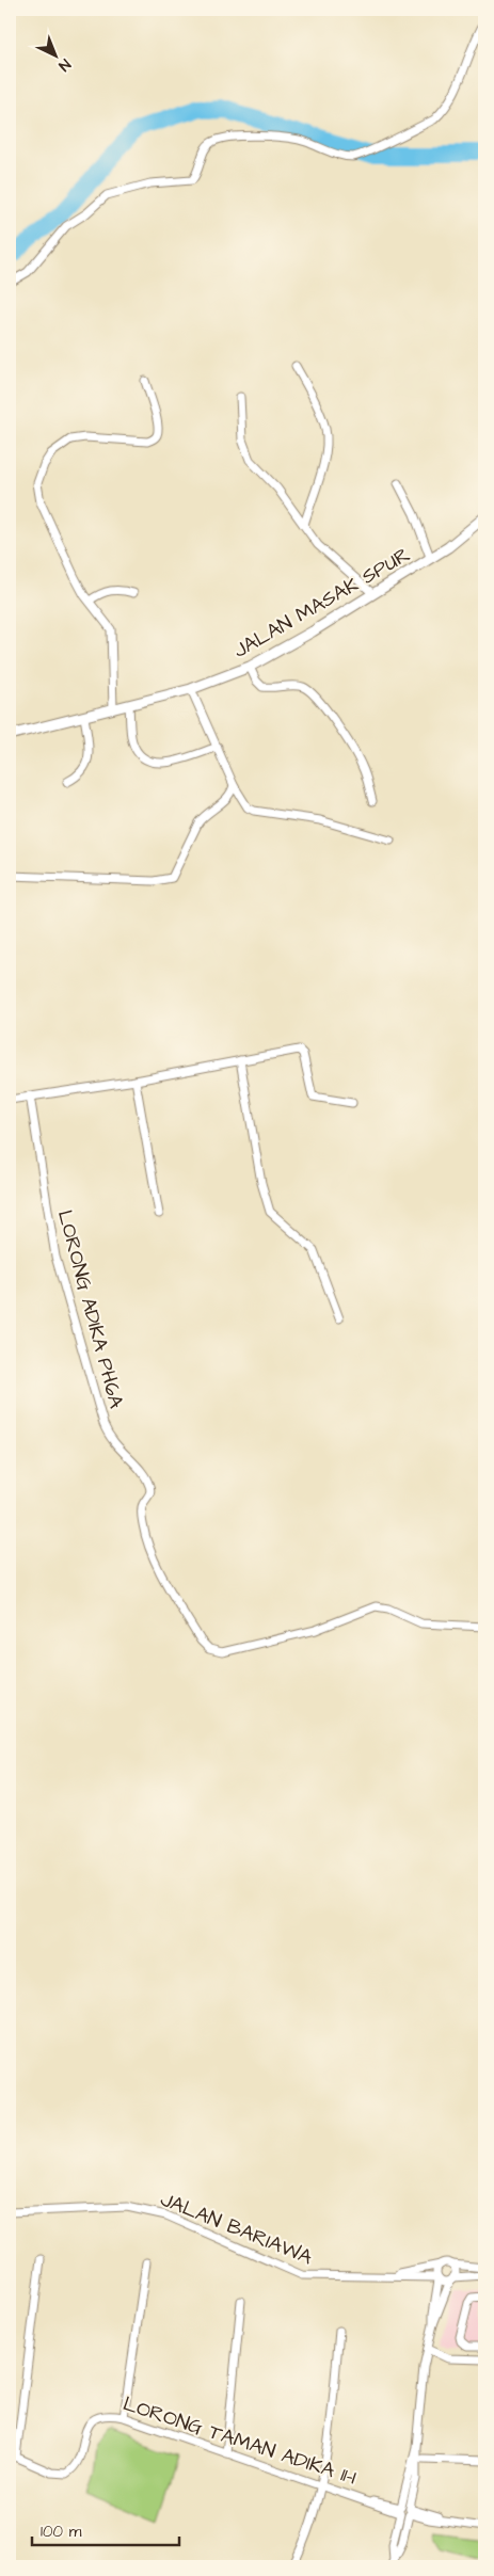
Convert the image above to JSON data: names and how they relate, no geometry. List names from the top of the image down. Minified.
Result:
{"streets":{"street":["JALAN MASAK SPUR","LORONG ADIKA PH6A","JALAN BARIAWA","LORONG TAMAN ADIKA 11-I"]},"scale_bar":"100 m","north":"bottom right"}
